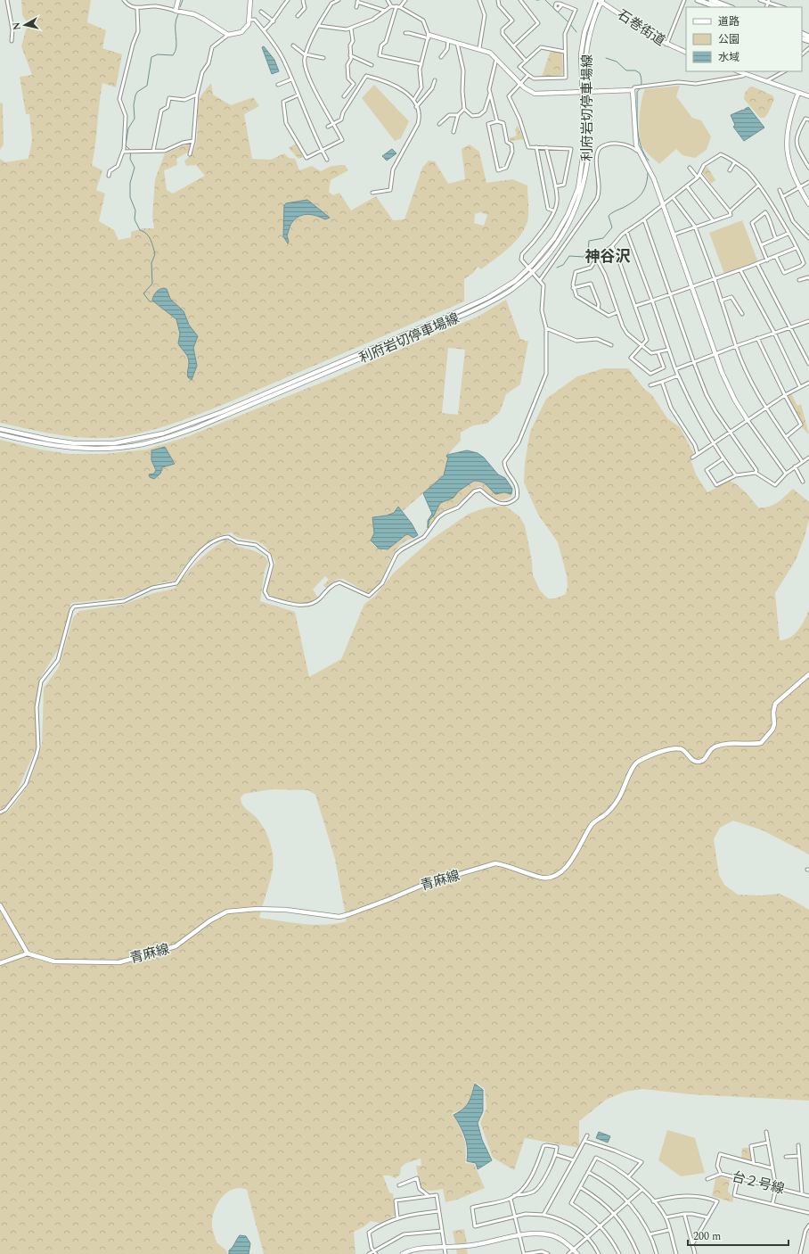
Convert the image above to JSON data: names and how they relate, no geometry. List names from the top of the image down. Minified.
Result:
{"streets":{"street":["石巻街道","利府岩切停車場線","青麻線","台２号線"]},"crossings":[["石巻街道","利府岩切停車場線"]],"districts":["神谷沢"],"legend":["道路","公園","水域"],"scale_bar":"200 m","north":"left"}
